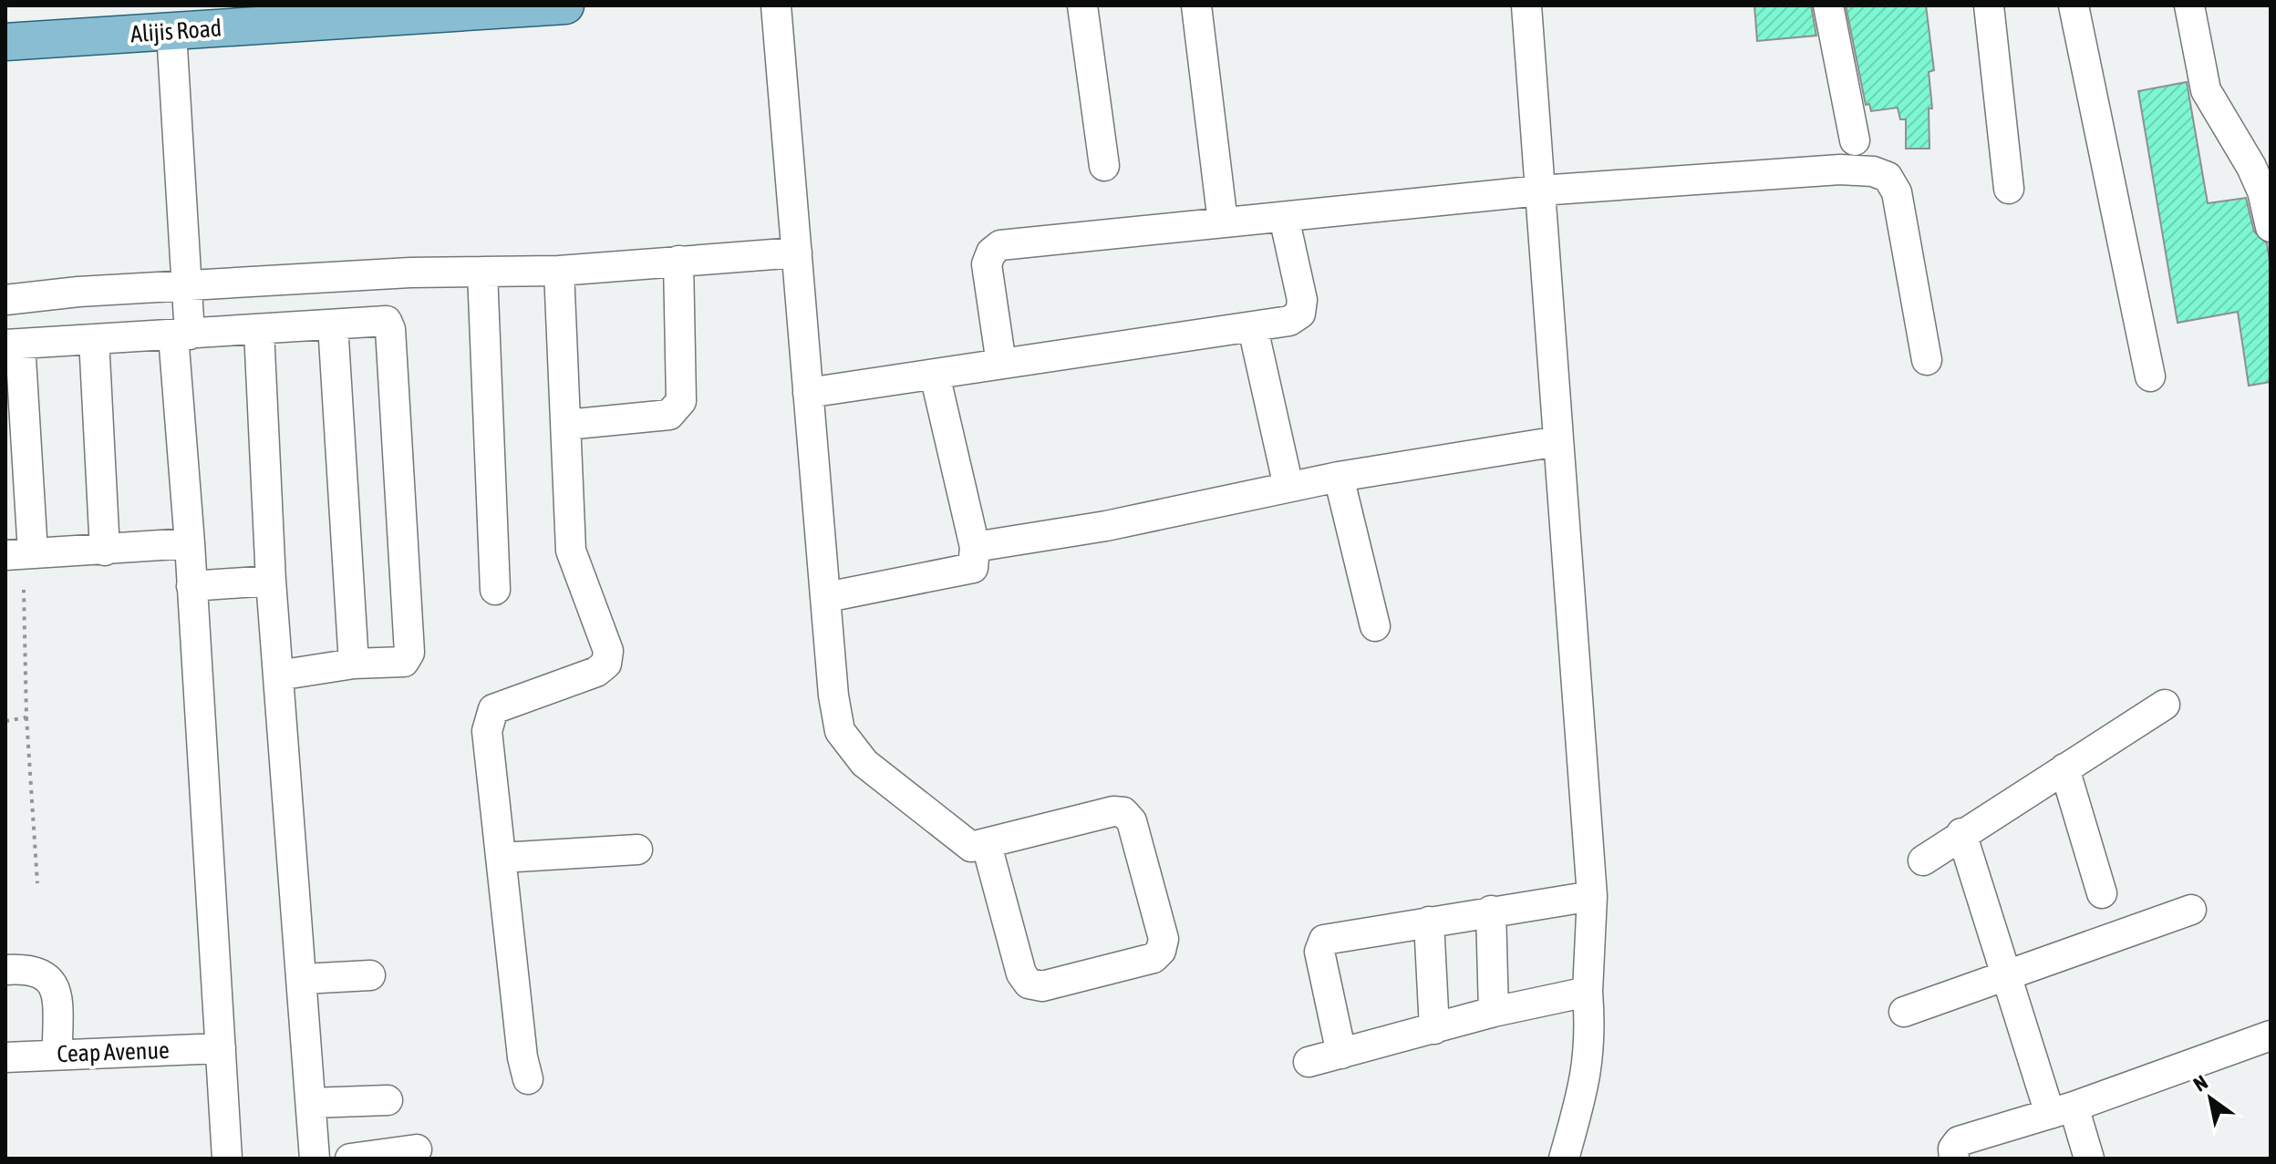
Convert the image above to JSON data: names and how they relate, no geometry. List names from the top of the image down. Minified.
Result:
{"streets":{"main road":["Alijis Road"],"street":["Ceap Avenue"]},"north":"top left"}
